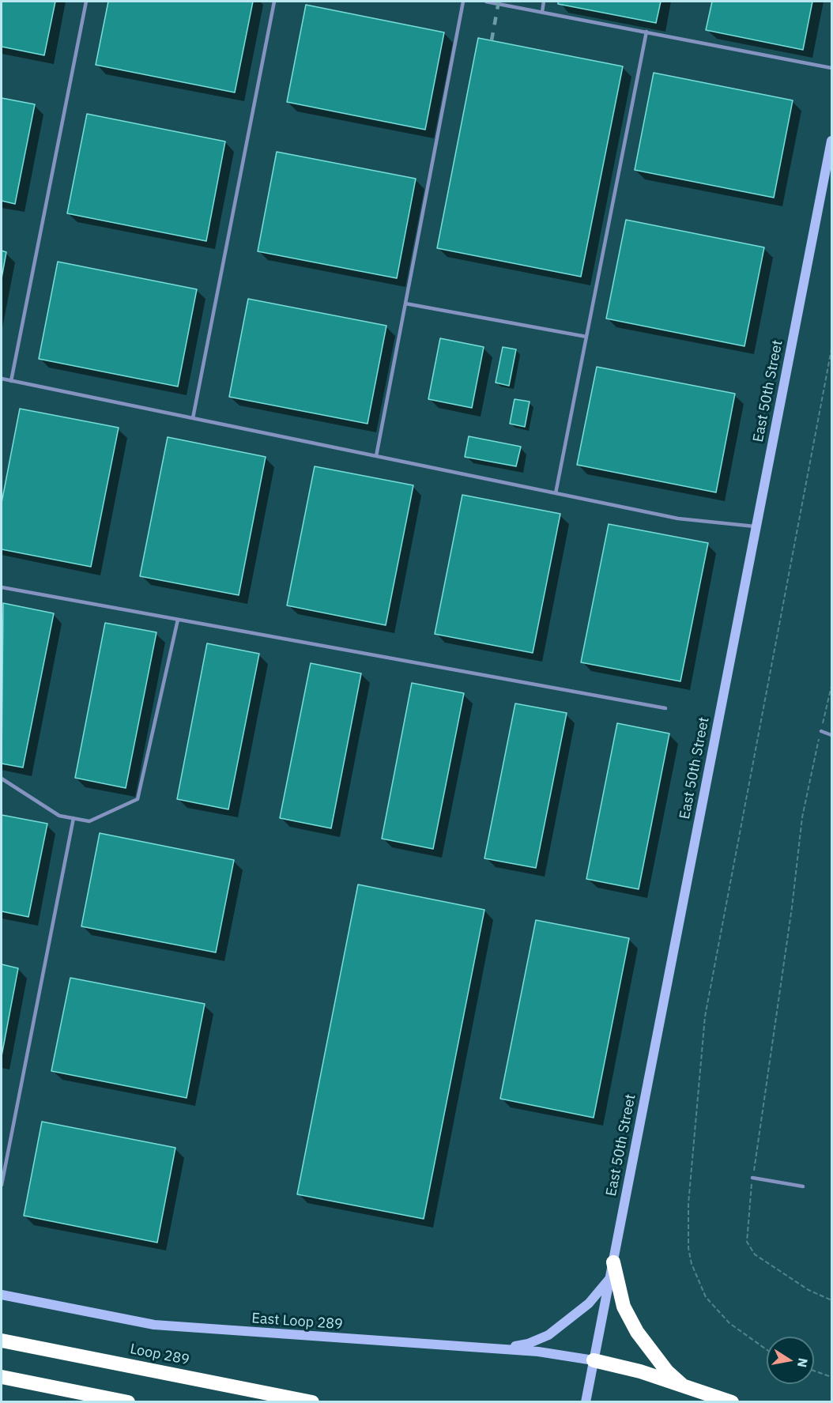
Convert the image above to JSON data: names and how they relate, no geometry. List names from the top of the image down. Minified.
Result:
{"streets":{"highway":["Loop 289"],"main road":["East 50th Street","East Loop 289"]},"crossings":[["East 50th Street","East Loop 289"]],"north":"right"}
